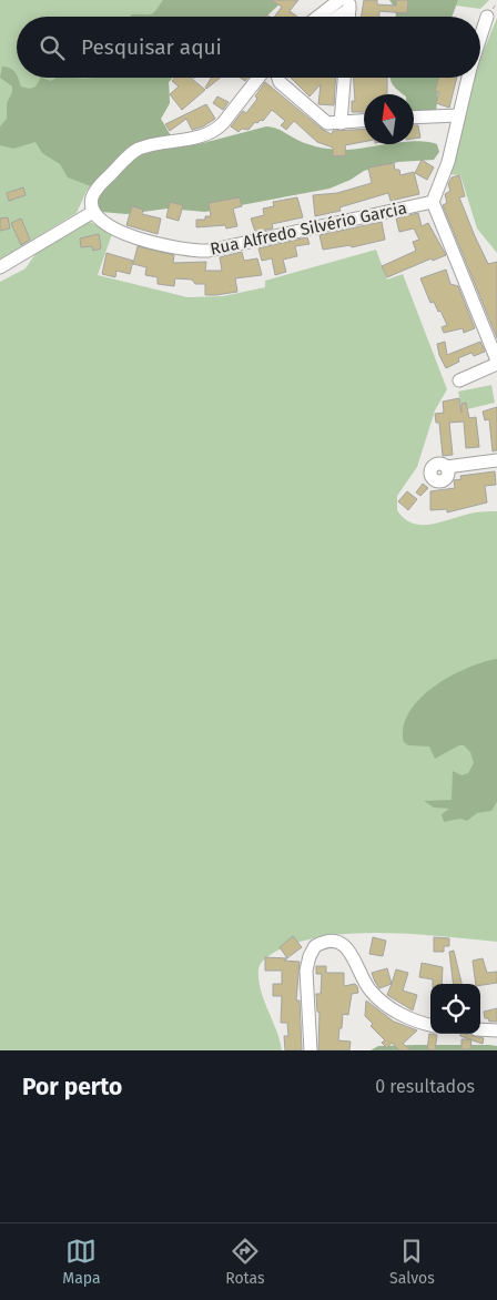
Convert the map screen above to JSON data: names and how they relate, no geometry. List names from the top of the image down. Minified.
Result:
{"streets":{"street":["Rua Alfredo Silvério Garcia"]},"north":"top","page":{"search":"Pesquisar aqui","heading":["Por perto","0 resultados"],"nav":["Mapa","Rotas","Salvos"]}}
